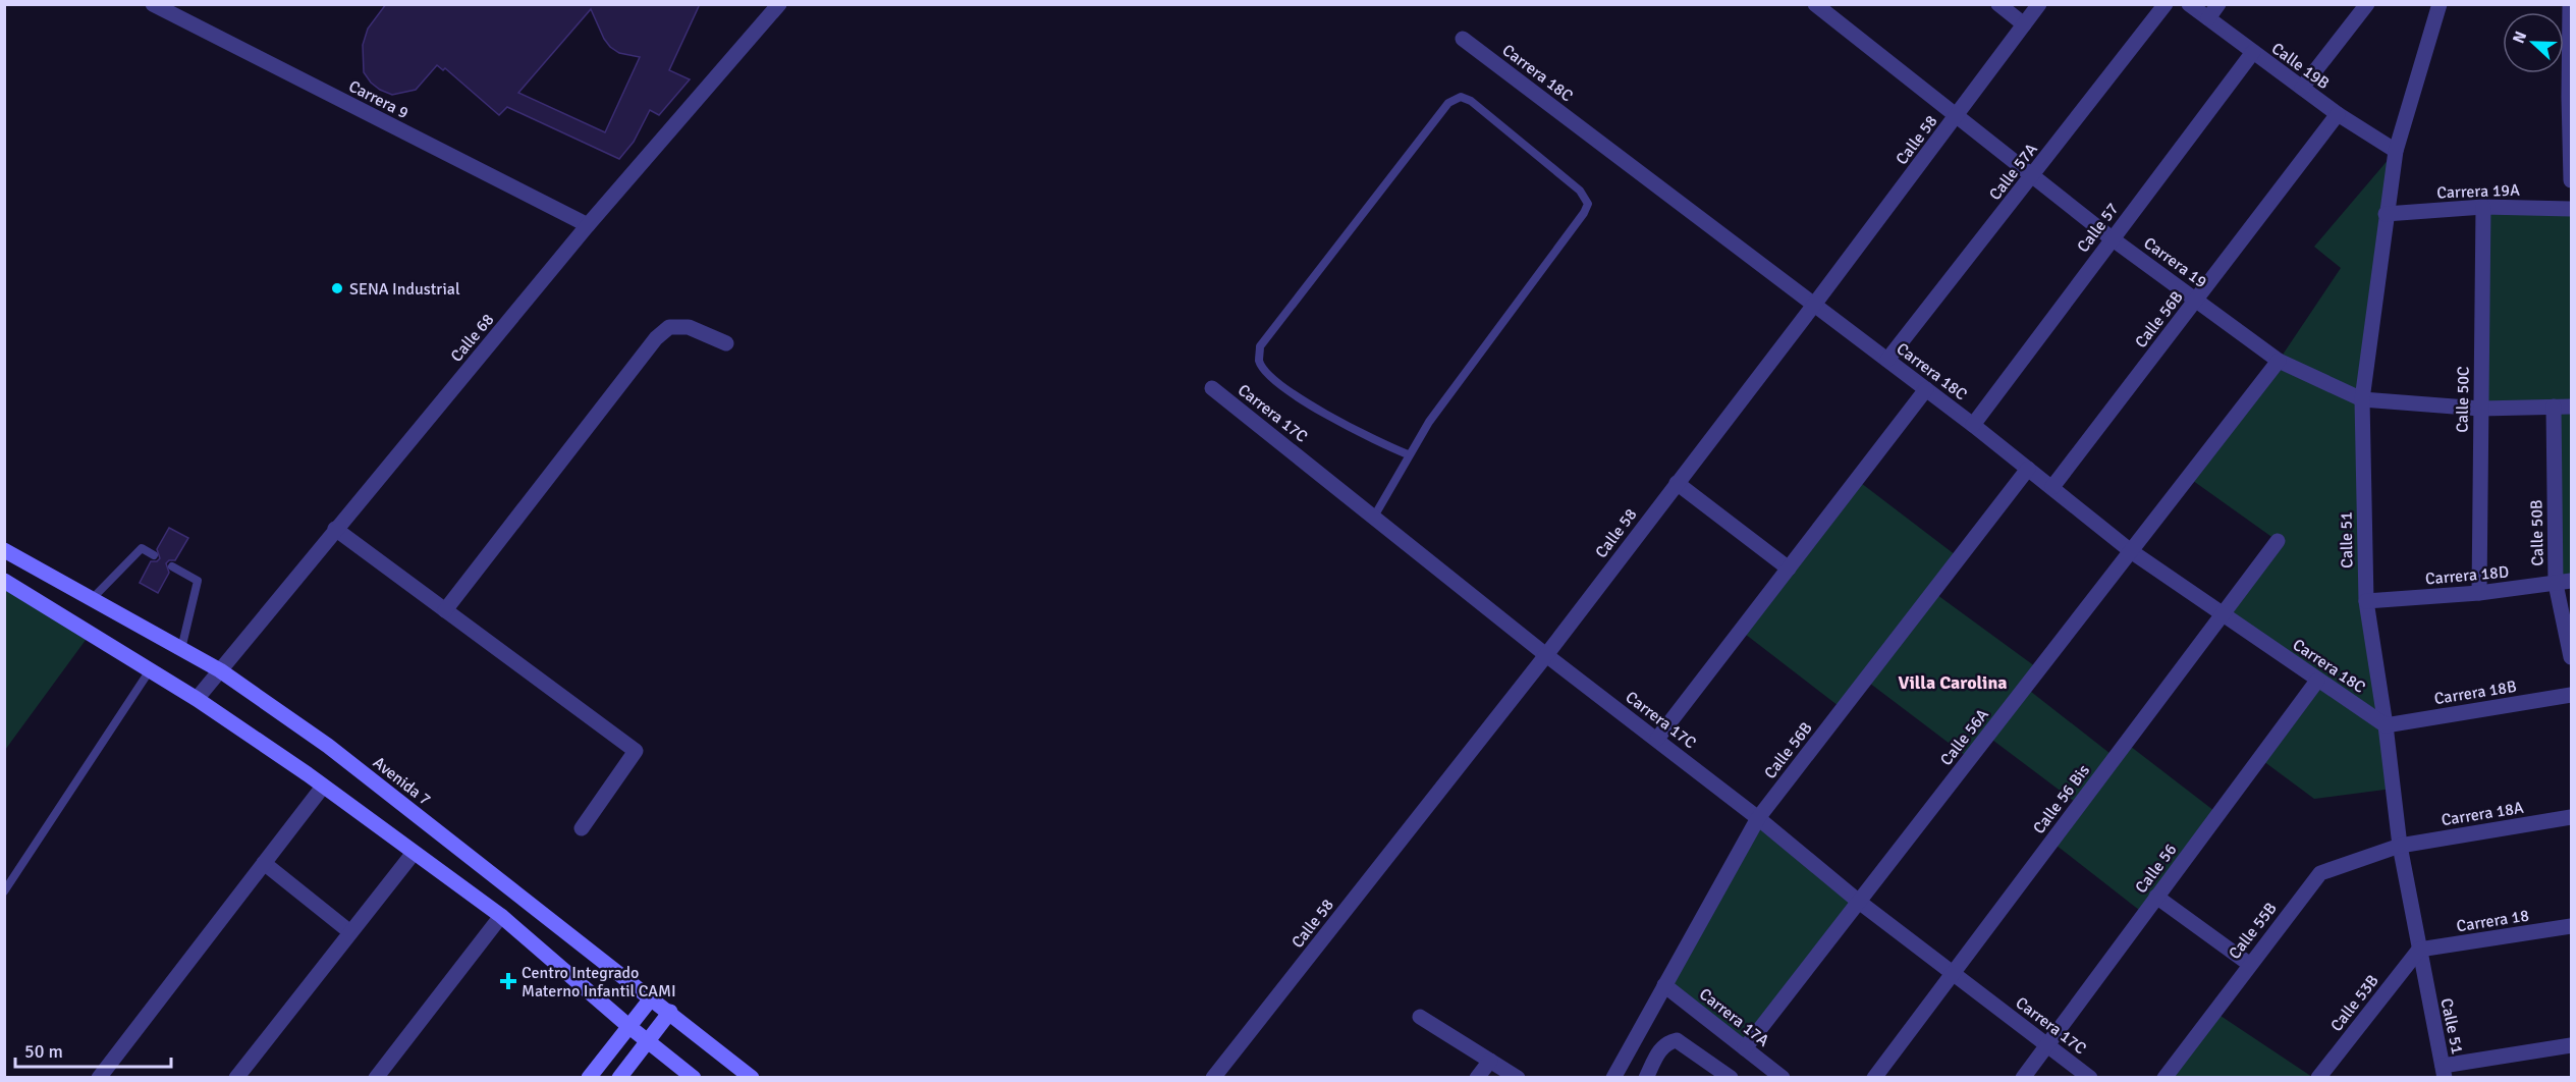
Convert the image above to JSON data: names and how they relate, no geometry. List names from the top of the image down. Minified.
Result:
{"streets":{"main road":["Avenida 7"],"street":["Calle 19B","Carrera 18C","Carrera 9","Calle 58","Calle 57A","Carrera 19A","Calle 57","Carrera 19","Calle 56B","Calle 68","Calle 50C","Carrera 17C","Calle 50B","Calle 51","Carrera 18D","Carrera 18B","Calle 56A","Calle 56 Bis","Carrera 18A","Calle 56","Carrera 18","Calle 55B","Calle 53B","Carrera 17A"]},"crossings":[["Calle 19B","Calle 57"],["Calle 19B","Calle 56B"],["Calle 19B","Calle 51"],["Carrera 18C","Calle 58"],["Carrera 18C","Calle 57A"],["Carrera 18C","Calle 57"],["Carrera 18C","Calle 56B"],["Carrera 18C","Calle 51"],["Carrera 18C","Carrera 18B"],["Carrera 18C","Calle 56A"],["Carrera 18C","Calle 56 Bis"],["Carrera 18C","Calle 56"],["Carrera 9","Calle 68"],["Calle 58","Carrera 19"],["Calle 58","Carrera 17C"],["Calle 57A","Carrera 19"],["Carrera 19A","Calle 50C"],["Carrera 19A","Calle 51"],["Calle 57","Carrera 19"],["Carrera 19","Calle 56B"],["Carrera 19","Calle 50C"],["Carrera 19","Calle 50B"],["Carrera 19","Calle 51"],["Carrera 19","Calle 56A"],["Calle 56B","Carrera 17C"],["Calle 56B","Carrera 17A"],["Calle 68","Avenida 7"],["Calle 50C","Carrera 18D"],["Carrera 17C","Calle 56A"],["Carrera 17C","Calle 56 Bis"],["Carrera 17C","Calle 56"],["Calle 50B","Carrera 18D"],["Calle 51","Carrera 18D"],["Calle 51","Carrera 18B"],["Calle 51","Carrera 18A"],["Calle 51","Carrera 18"],["Calle 51","Calle 55B"],["Calle 51","Calle 53B"],["Calle 56A","Carrera 17A"],["Carrera 18A","Calle 55B"],["Carrera 18","Calle 53B"]],"districts":["Villa Carolina"],"places":{"other":["SENA Industrial"],"health":["Centro Integrado Materno Infantil CAMI"]},"scale_bar":"50 m","north":"left"}
